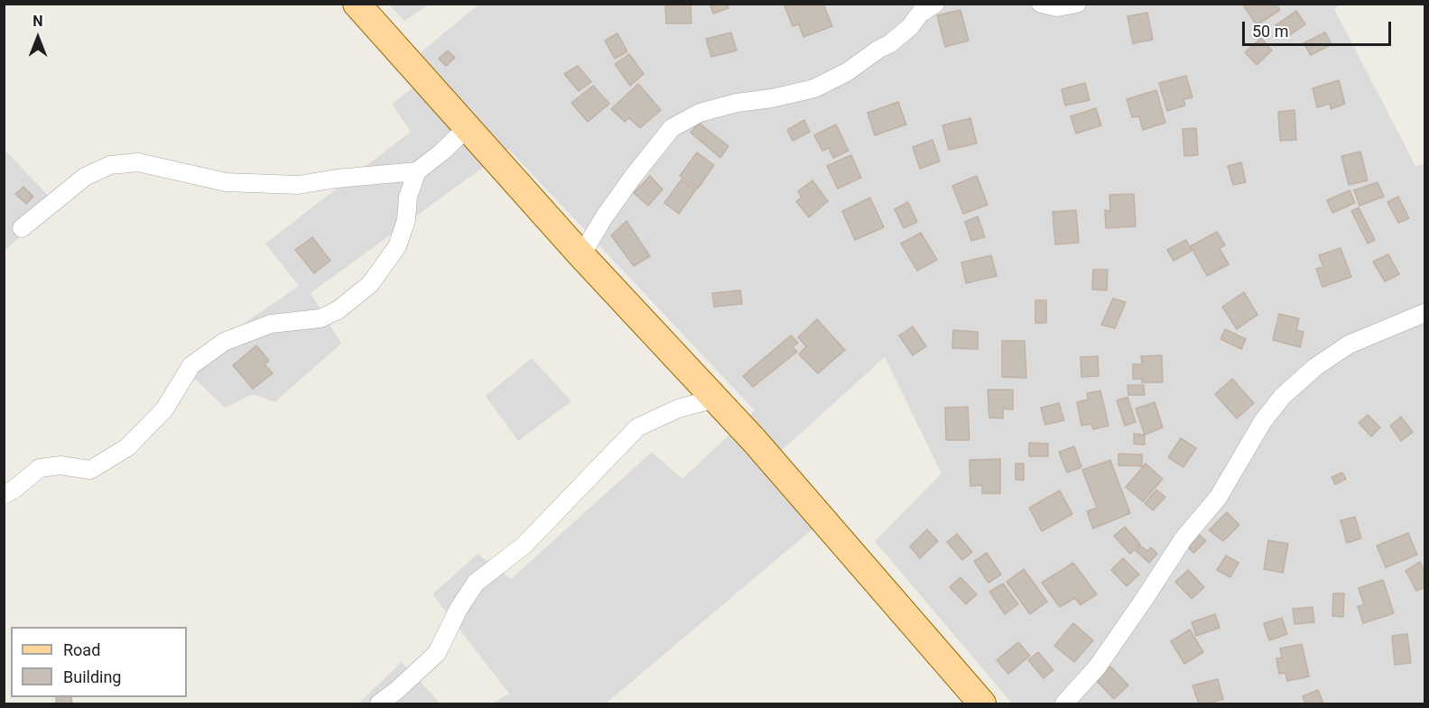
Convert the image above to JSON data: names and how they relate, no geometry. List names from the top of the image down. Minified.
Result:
{"legend":["Road","Building"],"scale_bar":"50 m","north":"top"}
